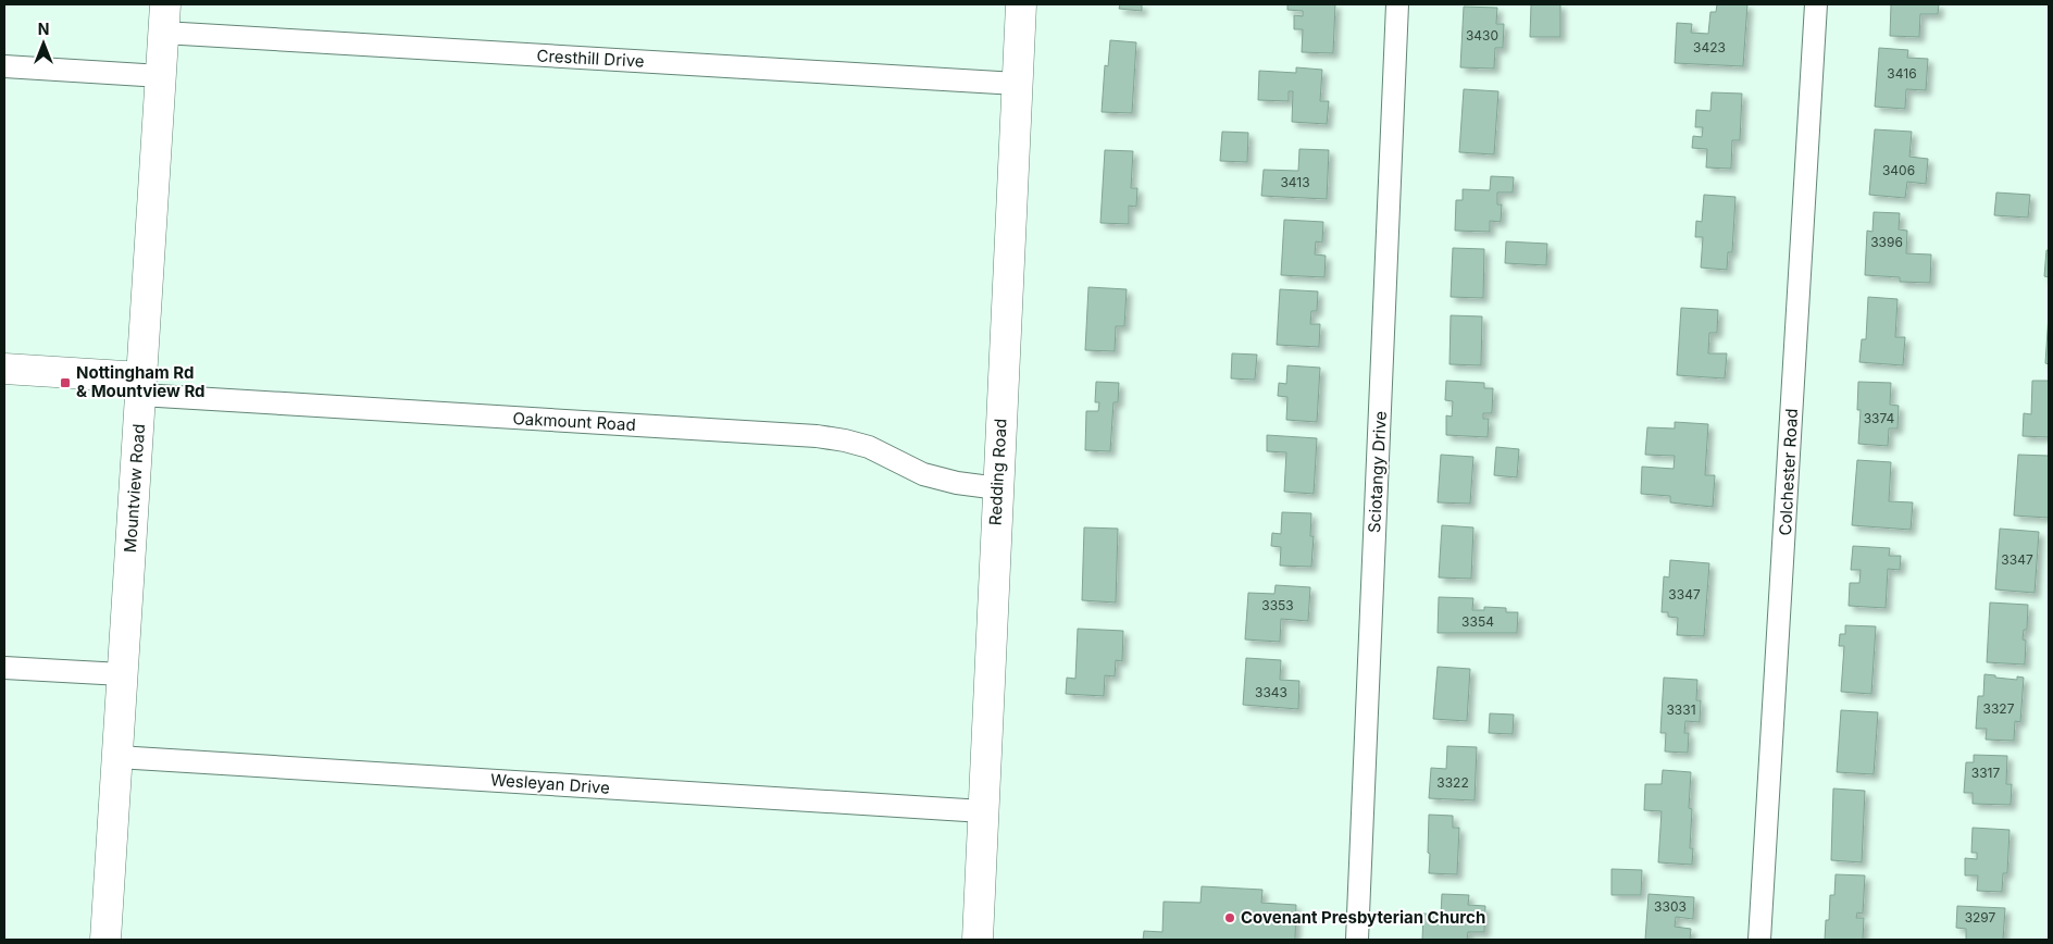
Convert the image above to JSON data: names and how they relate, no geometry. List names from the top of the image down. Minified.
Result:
{"streets":{"street":["Cresthill Drive","Oakmount Road","Redding Road","Sciotangy Drive","Colchester Road","Mountview Road","Wesleyan Drive"]},"crossings":[["Cresthill Drive","Redding Road"],["Cresthill Drive","Mountview Road"],["Oakmount Road","Redding Road"],["Oakmount Road","Mountview Road"],["Redding Road","Wesleyan Drive"],["Mountview Road","Wesleyan Drive"]],"places":{"transit":["Nottingham Rd & Mountview Rd"],"other":["Covenant Presbyterian Church"]},"house_numbers":["3430","3423","3416","3406","3413","3396","3374","3347","3347","3353","3354","3343","3327","3331","3317","3322","3303","3297"],"north":"top"}
